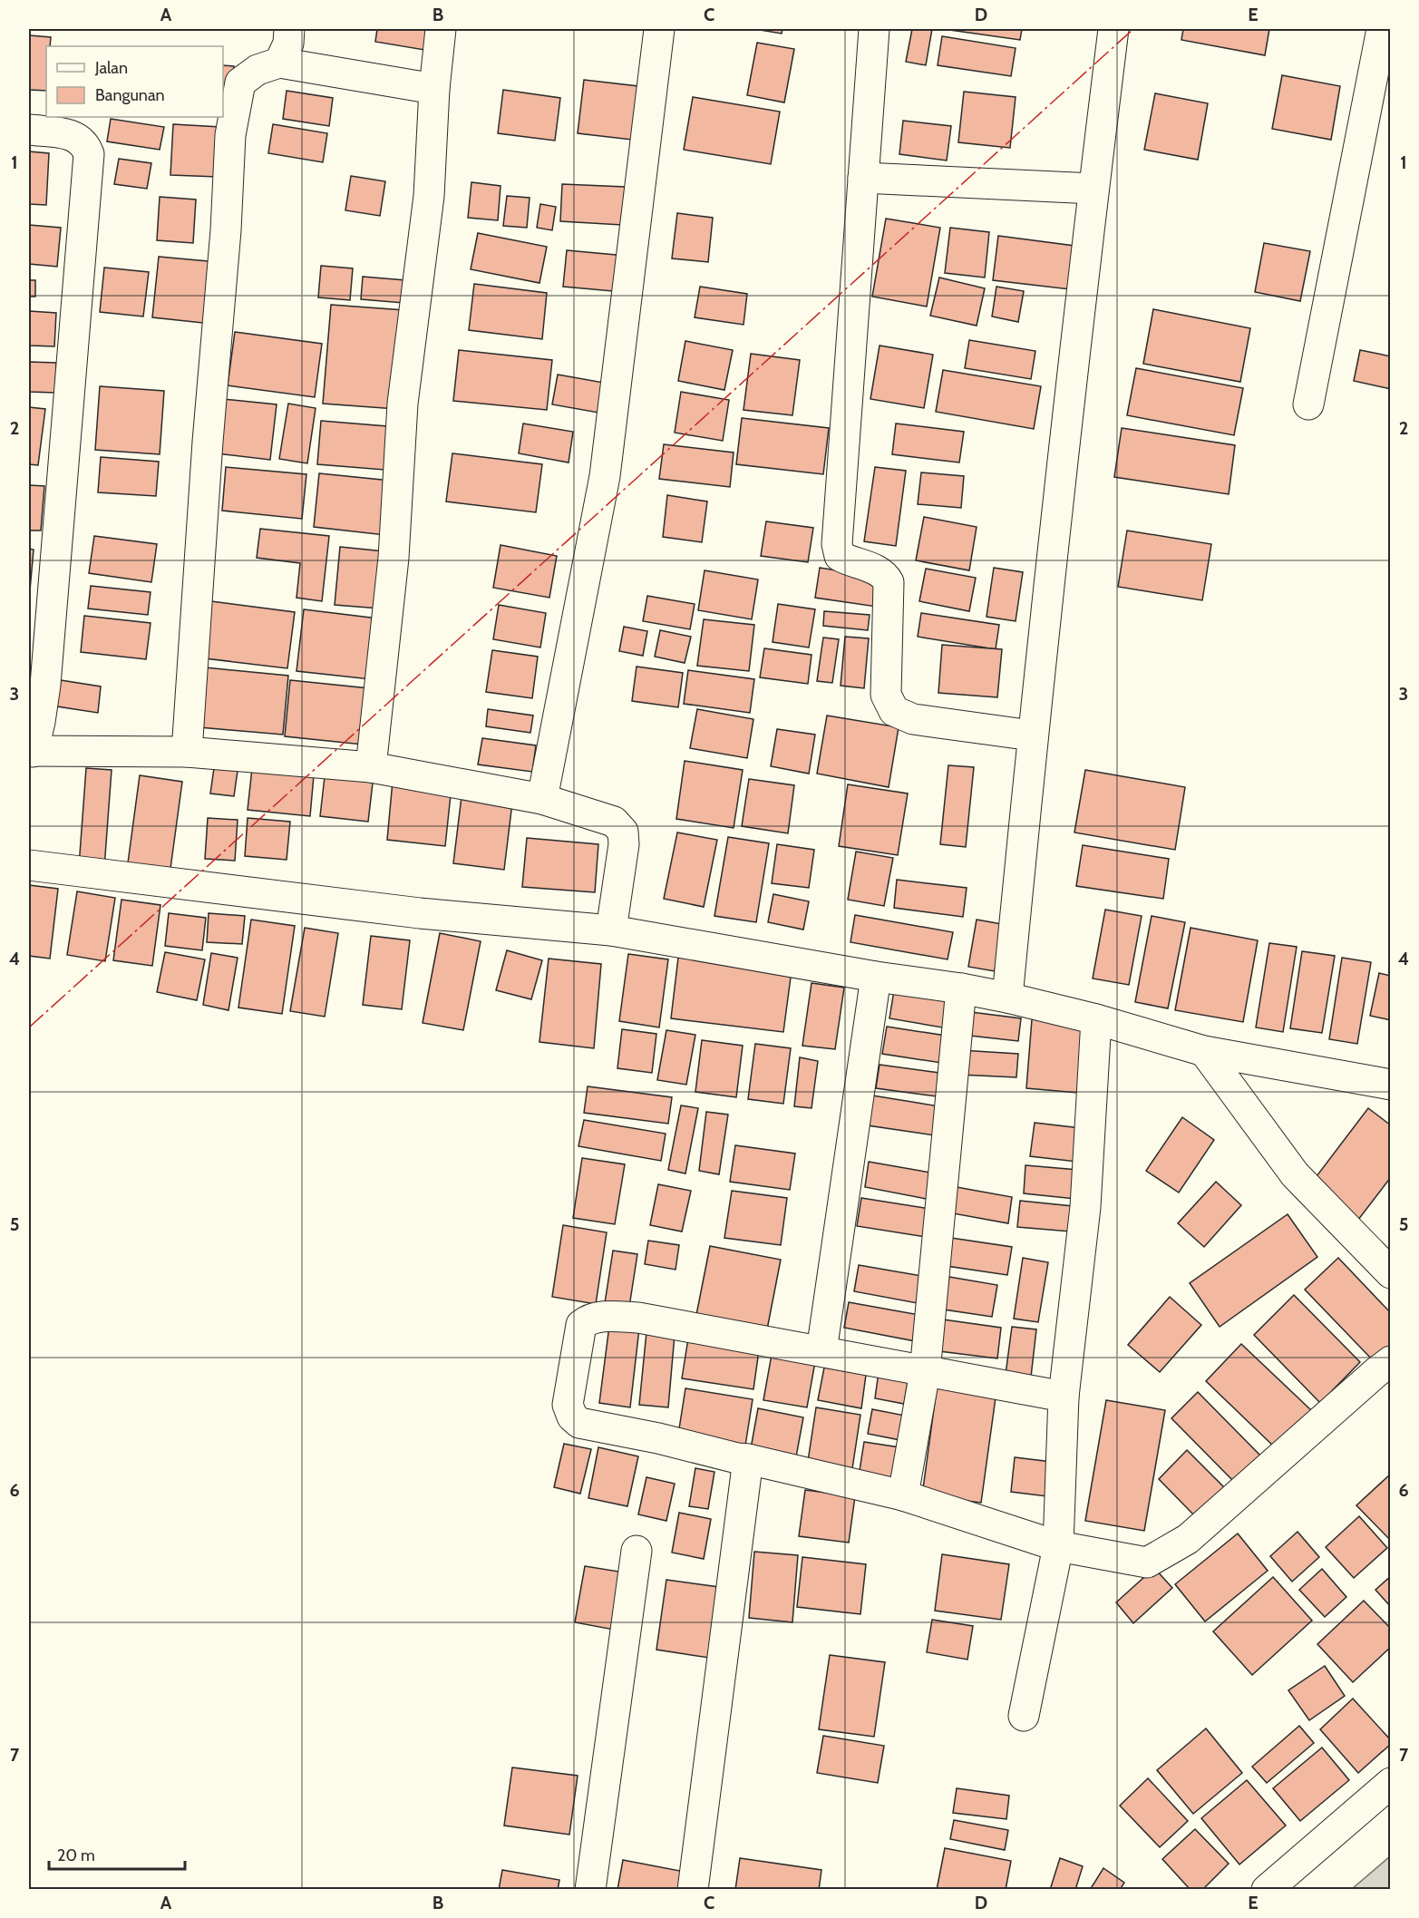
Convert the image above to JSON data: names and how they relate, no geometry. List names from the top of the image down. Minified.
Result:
{"legend":["Jalan","Bangunan"],"scale_bar":"20 m","grid":{"columns":["A","B","C","D","E"],"rows":["1","2","3","4","5","6","7"]}}
